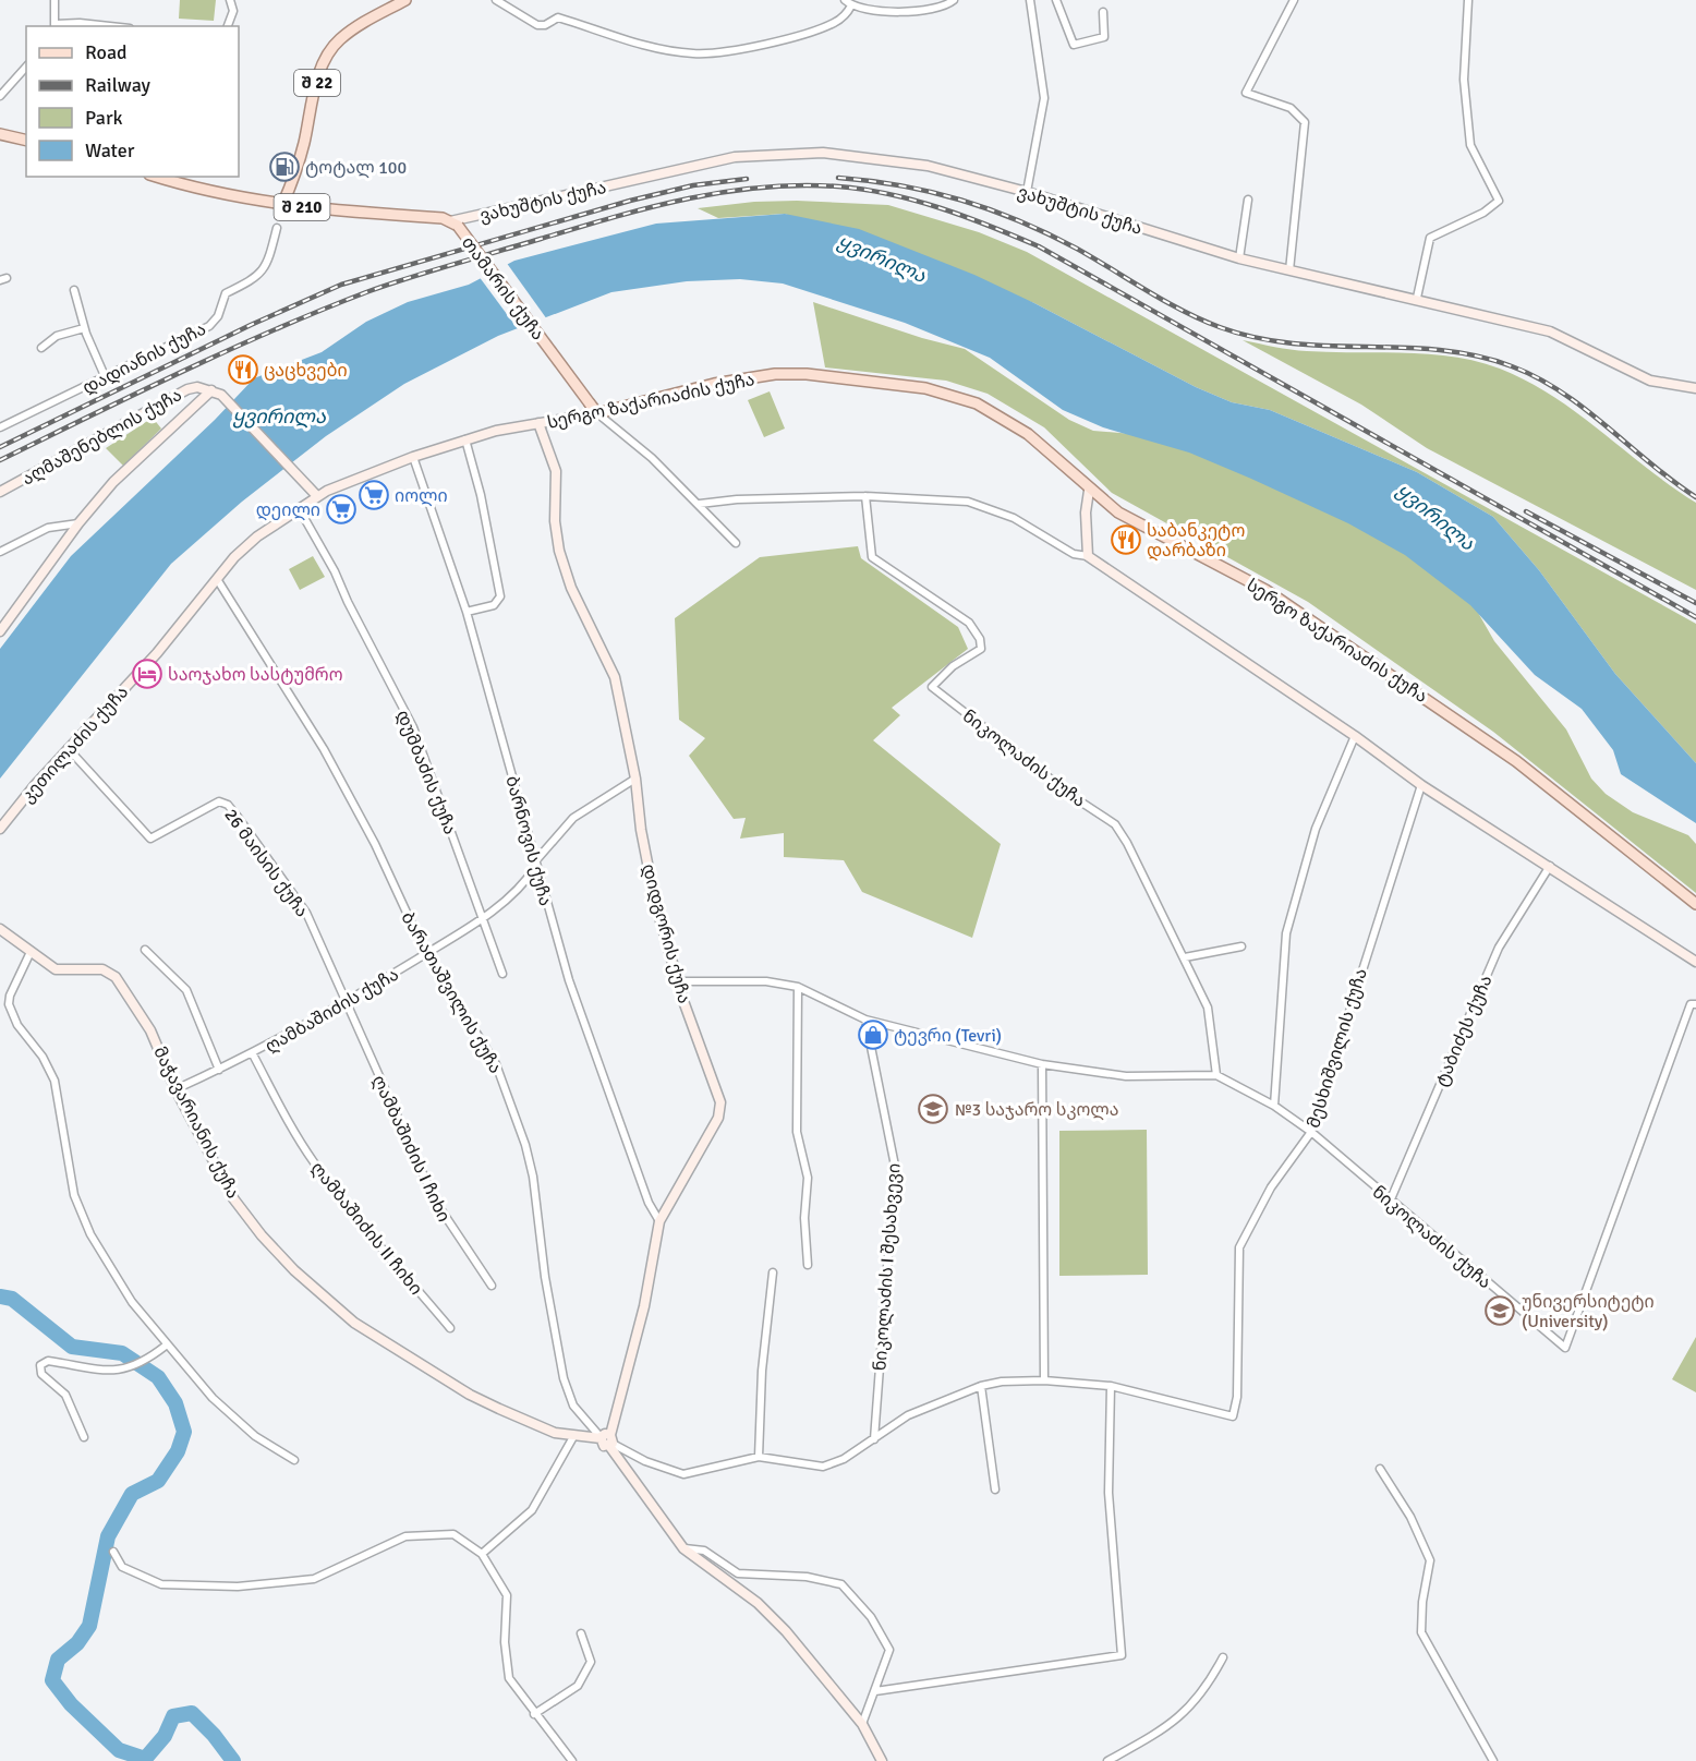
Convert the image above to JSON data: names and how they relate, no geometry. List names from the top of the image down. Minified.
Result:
{"streets":{"main road":["შ 22","შ 210","თამარის ქუჩა","სერგო ზაქარიაძის ქუჩა"],"street":["ვახუშტის ქუჩა","დადიანის ქუჩა","აღმაშენებლის ქუჩა","კეთილაძის ქუჩა","ნიკოლაძის ქუჩა","დუმბაძის ქუჩა","ბარნოვის ქუჩა","26 მაისის ქუჩა","დიდგორის ქუჩა","ბარათაშვილის ქუჩა","ღამბაშიძის ქუჩა","ტაბიძეს ქუჩა","მესხიშვილის ქუჩა","მაჭავარიანის ქუჩა","ღამბაშიძის I ჩიხი","ღამბაშიძის II ჩიხი","ნიკოლაძის I შესახვევი"]},"crossings":[["შ 22","თამარის ქუჩა"],["ვახუშტის ქუჩა","თამარის ქუჩა"],["თამარის ქუჩა","სერგო ზაქარიაძის ქუჩა"],["სერგო ზაქარიაძის ქუჩა","კეთილაძის ქუჩა"],["სერგო ზაქარიაძის ქუჩა","ბარნოვის ქუჩა"],["სერგო ზაქარიაძის ქუჩა","დიდგორის ქუჩა"],["კეთილაძის ქუჩა","დუმბაძის ქუჩა"],["კეთილაძის ქუჩა","26 მაისის ქუჩა"],["კეთილაძის ქუჩა","ბარათაშვილის ქუჩა"],["ნიკოლაძის ქუჩა","დიდგორის ქუჩა"],["ნიკოლაძის ქუჩა","ტაბიძეს ქუჩა"],["ნიკოლაძის ქუჩა","მესხიშვილის ქუჩა"],["ნიკოლაძის ქუჩა","ნიკოლაძის I შესახვევი"],["დუმბაძის ქუჩა","ღამბაშიძის ქუჩა"],["ბარნოვის ქუჩა","დიდგორის ქუჩა"],["ბარნოვის ქუჩა","ღამბაშიძის ქუჩა"],["26 მაისის ქუჩა","ღამბაშიძის ქუჩა"],["26 მაისის ქუჩა","ღამბაშიძის I ჩიხი"],["დიდგორის ქუჩა","ბარათაშვილის ქუჩა"],["დიდგორის ქუჩა","ღამბაშიძის ქუჩა"],["დიდგორის ქუჩა","მაჭავარიანის ქუჩა"],["ბარათაშვილის ქუჩა","ღამბაშიძის ქუჩა"],["ბარათაშვილის ქუჩა","მაჭავარიანის ქუჩა"],["ღამბაშიძის ქუჩა","მაჭავარიანის ქუჩა"],["ღამბაშიძის ქუჩა","ღამბაშიძის I ჩიხი"],["ღამბაშიძის ქუჩა","ღამბაშიძის II ჩიხი"]],"water":["ყვირილა"],"places":{"fuel station":["ტოტალ 100"],"restaurant":["ცაცხვები","საბანკეტო დარბაზი"],"supermarket":["იოლი","დეილი"],"hotel":["საოჯახო სასტუმრო"],"shop":["ტევრი (Tevri)"],"school or university":["№3 საჯარო სკოლა","უნივერსიტეტი (University)"]},"legend":["Road","Railway","Park","Water"]}
